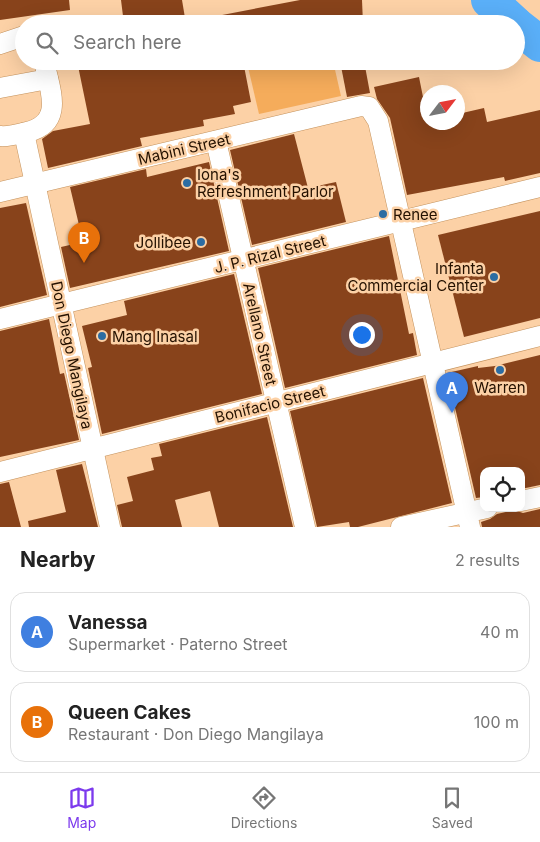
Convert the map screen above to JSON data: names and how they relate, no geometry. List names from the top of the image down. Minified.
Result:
{"streets":{"street":["Mabini Street","J. P. Rizal Street","Arellano Street","Don Diego Mangilaya","Bonifacio Street"]},"crossings":[["Mabini Street","J. P. Rizal Street"],["Mabini Street","Arellano Street"],["Mabini Street","Don Diego Mangilaya"],["J. P. Rizal Street","Arellano Street"],["J. P. Rizal Street","Don Diego Mangilaya"],["Arellano Street","Bonifacio Street"],["Don Diego Mangilaya","Bonifacio Street"]],"places":["Iona's Refreshment Parlor","Renee","Jollibee","Infanta Commercial Center","Mang Inasal","Warren"],"north":"top right","page":{"search":"Search here","pins":["B","A"],"heading":["Nearby","2 results"],"list":[{"mark":"A","name":"Vanessa","note":"Supermarket · Paterno Street","value":"40 m"},{"mark":"B","name":"Queen Cakes","note":"Restaurant · Don Diego Mangilaya","value":"100 m"}],"nav":["Map","Directions","Saved"]}}
